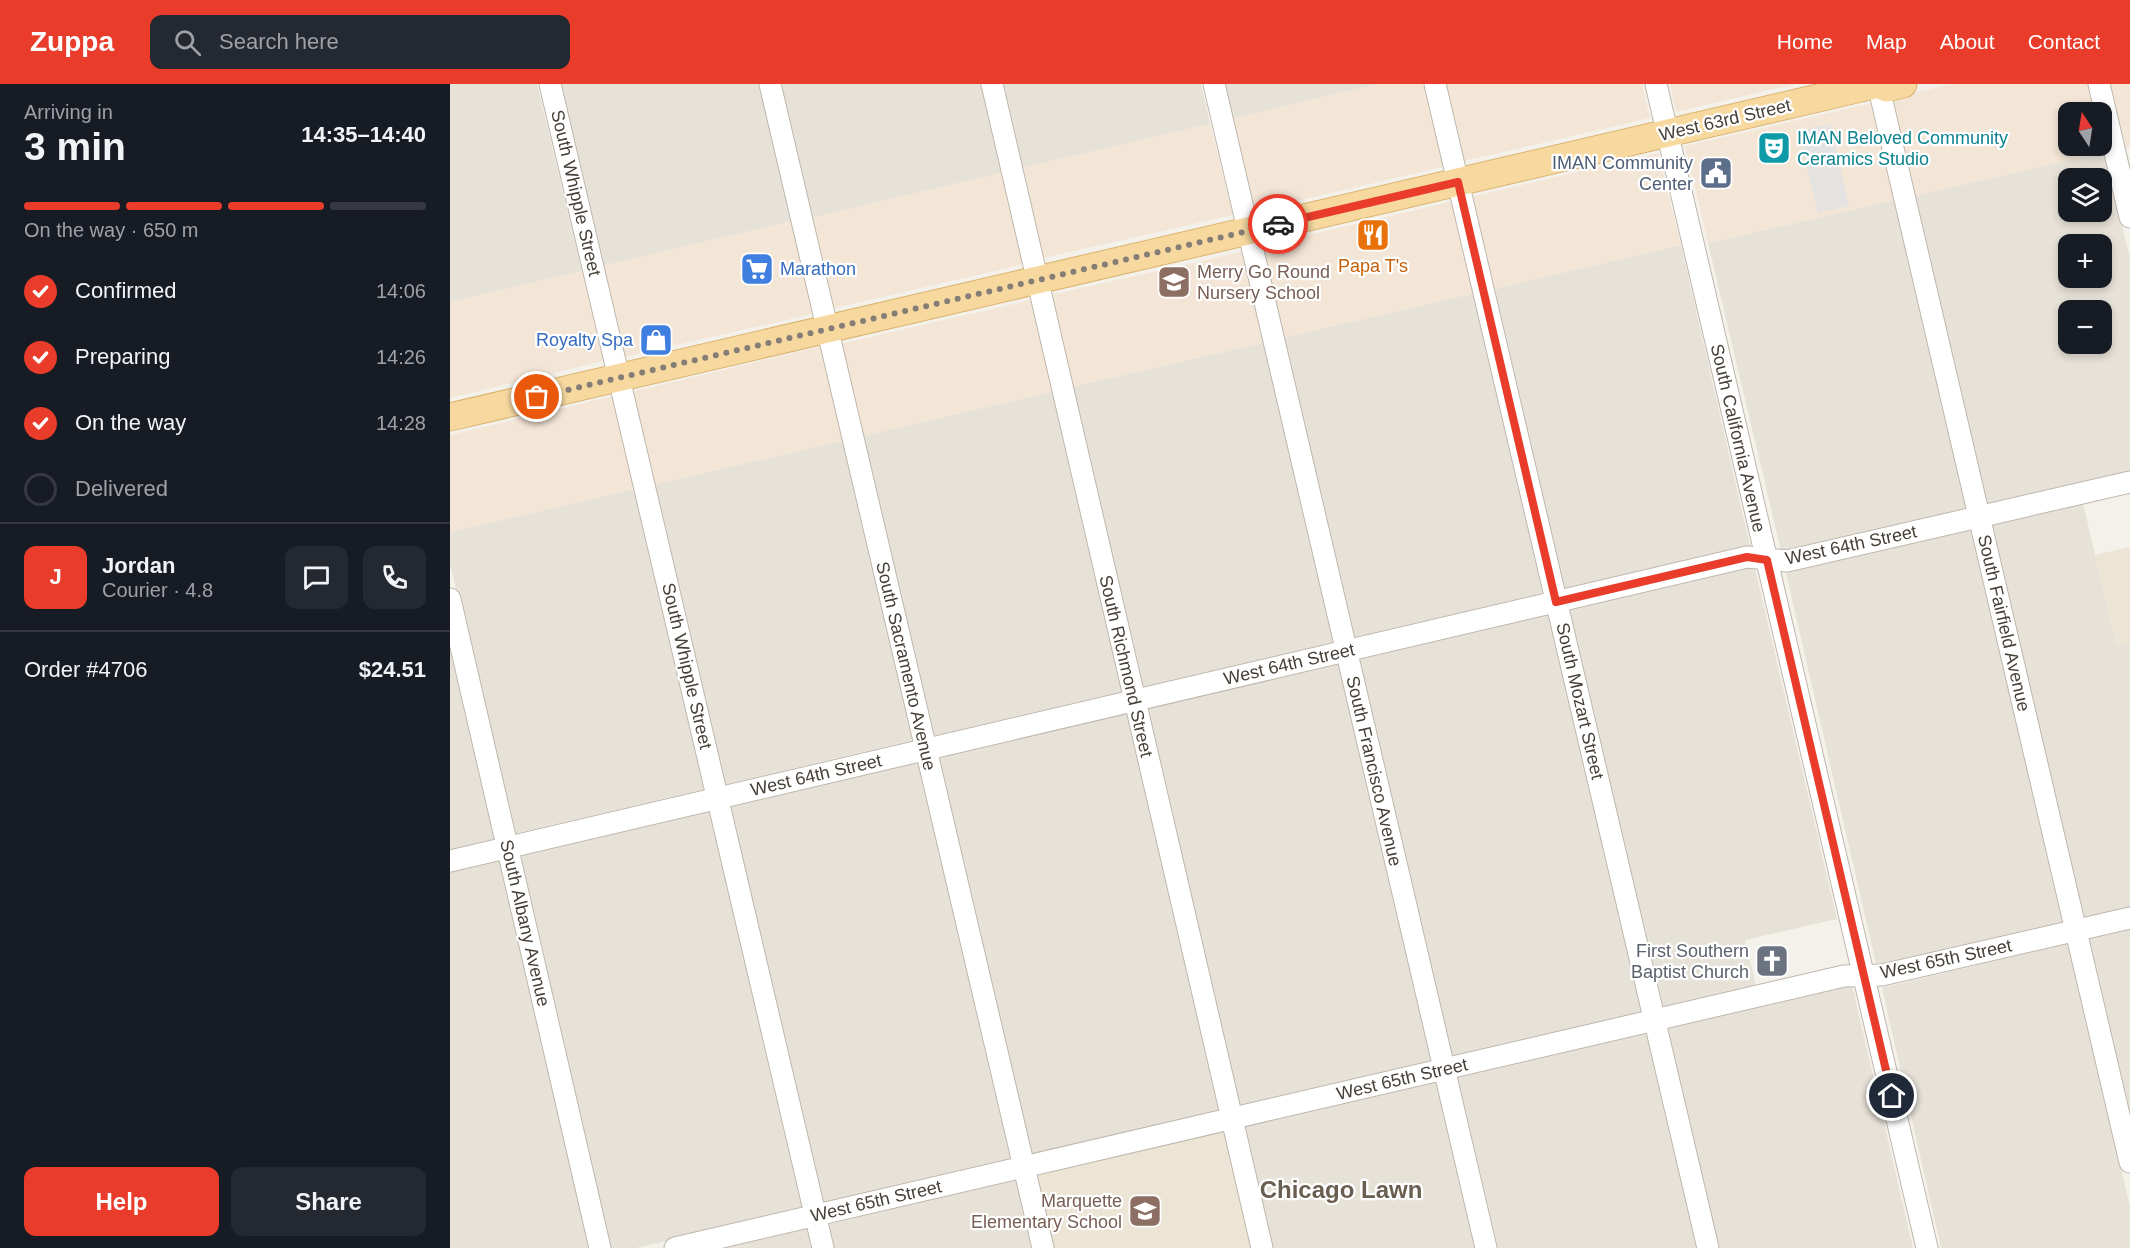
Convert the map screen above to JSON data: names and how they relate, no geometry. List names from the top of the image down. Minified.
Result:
{"streets":{"main road":["West 63rd Street"],"street":["South Whipple Street","South California Avenue","West 64th Street","South Fairfield Avenue","South Sacramento Avenue","South Richmond Street","South Mozart Street","South Francisco Avenue","South Albany Avenue","West 65th Street"]},"crossings":[["West 63rd Street","South Whipple Street"],["West 63rd Street","South California Avenue"],["West 63rd Street","South Fairfield Avenue"],["West 63rd Street","South Sacramento Avenue"],["West 63rd Street","South Richmond Street"],["West 63rd Street","South Mozart Street"],["West 63rd Street","South Francisco Avenue"],["South Whipple Street","West 64th Street"],["South Whipple Street","West 65th Street"],["South California Avenue","West 64th Street"],["South California Avenue","West 65th Street"],["West 64th Street","South Fairfield Avenue"],["West 64th Street","South Sacramento Avenue"],["West 64th Street","South Richmond Street"],["West 64th Street","South Mozart Street"],["West 64th Street","South Francisco Avenue"],["West 64th Street","South Albany Avenue"],["South Fairfield Avenue","West 65th Street"],["South Sacramento Avenue","West 65th Street"],["South Richmond Street","West 65th Street"],["South Mozart Street","West 65th Street"],["South Francisco Avenue","West 65th Street"]],"districts":["Chicago Lawn"],"places":{"theatre":["IMAN Beloved Community Ceramics Studio"],"public building":["IMAN Community Center"],"restaurant":["Papa T's"],"supermarket":["Marathon"],"school or university":["Merry Go Round Nursery School","Marquette Elementary School"],"shop":["Royalty Spa"],"church":["First Southern Baptist Church"]},"north":"top","page":{"header":"Zuppa","search":"Search here","nav":["Home","Map","About","Contact"],"heading":["3 min","Arriving in","14:35–14:40"],"panel":["Jordan","Courier · 4.8","Order #4706","$24.51"],"map_buttons":["+","−"],"bar":"On the way · 650 m","list":[["Confirmed","14:06"],["Preparing","14:26"],["On the way","14:28"],"Delivered"],"round":"J","buttons":["Help","Share"]}}
